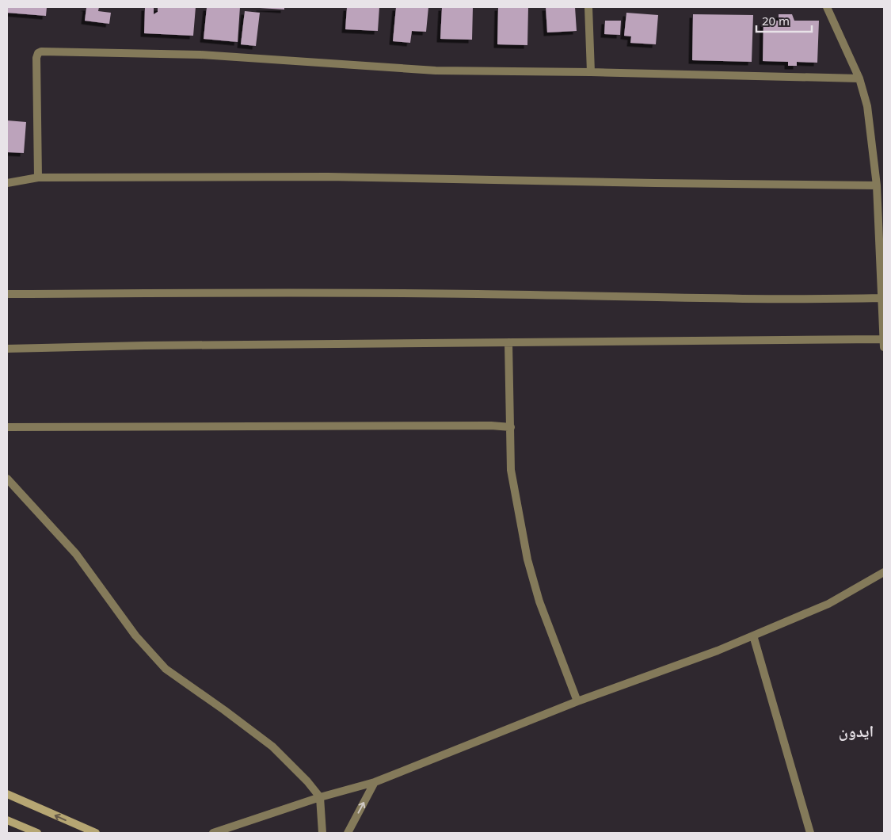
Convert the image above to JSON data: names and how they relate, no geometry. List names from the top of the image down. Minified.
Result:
{"districts":["ايدون"],"scale_bar":"20 m"}
